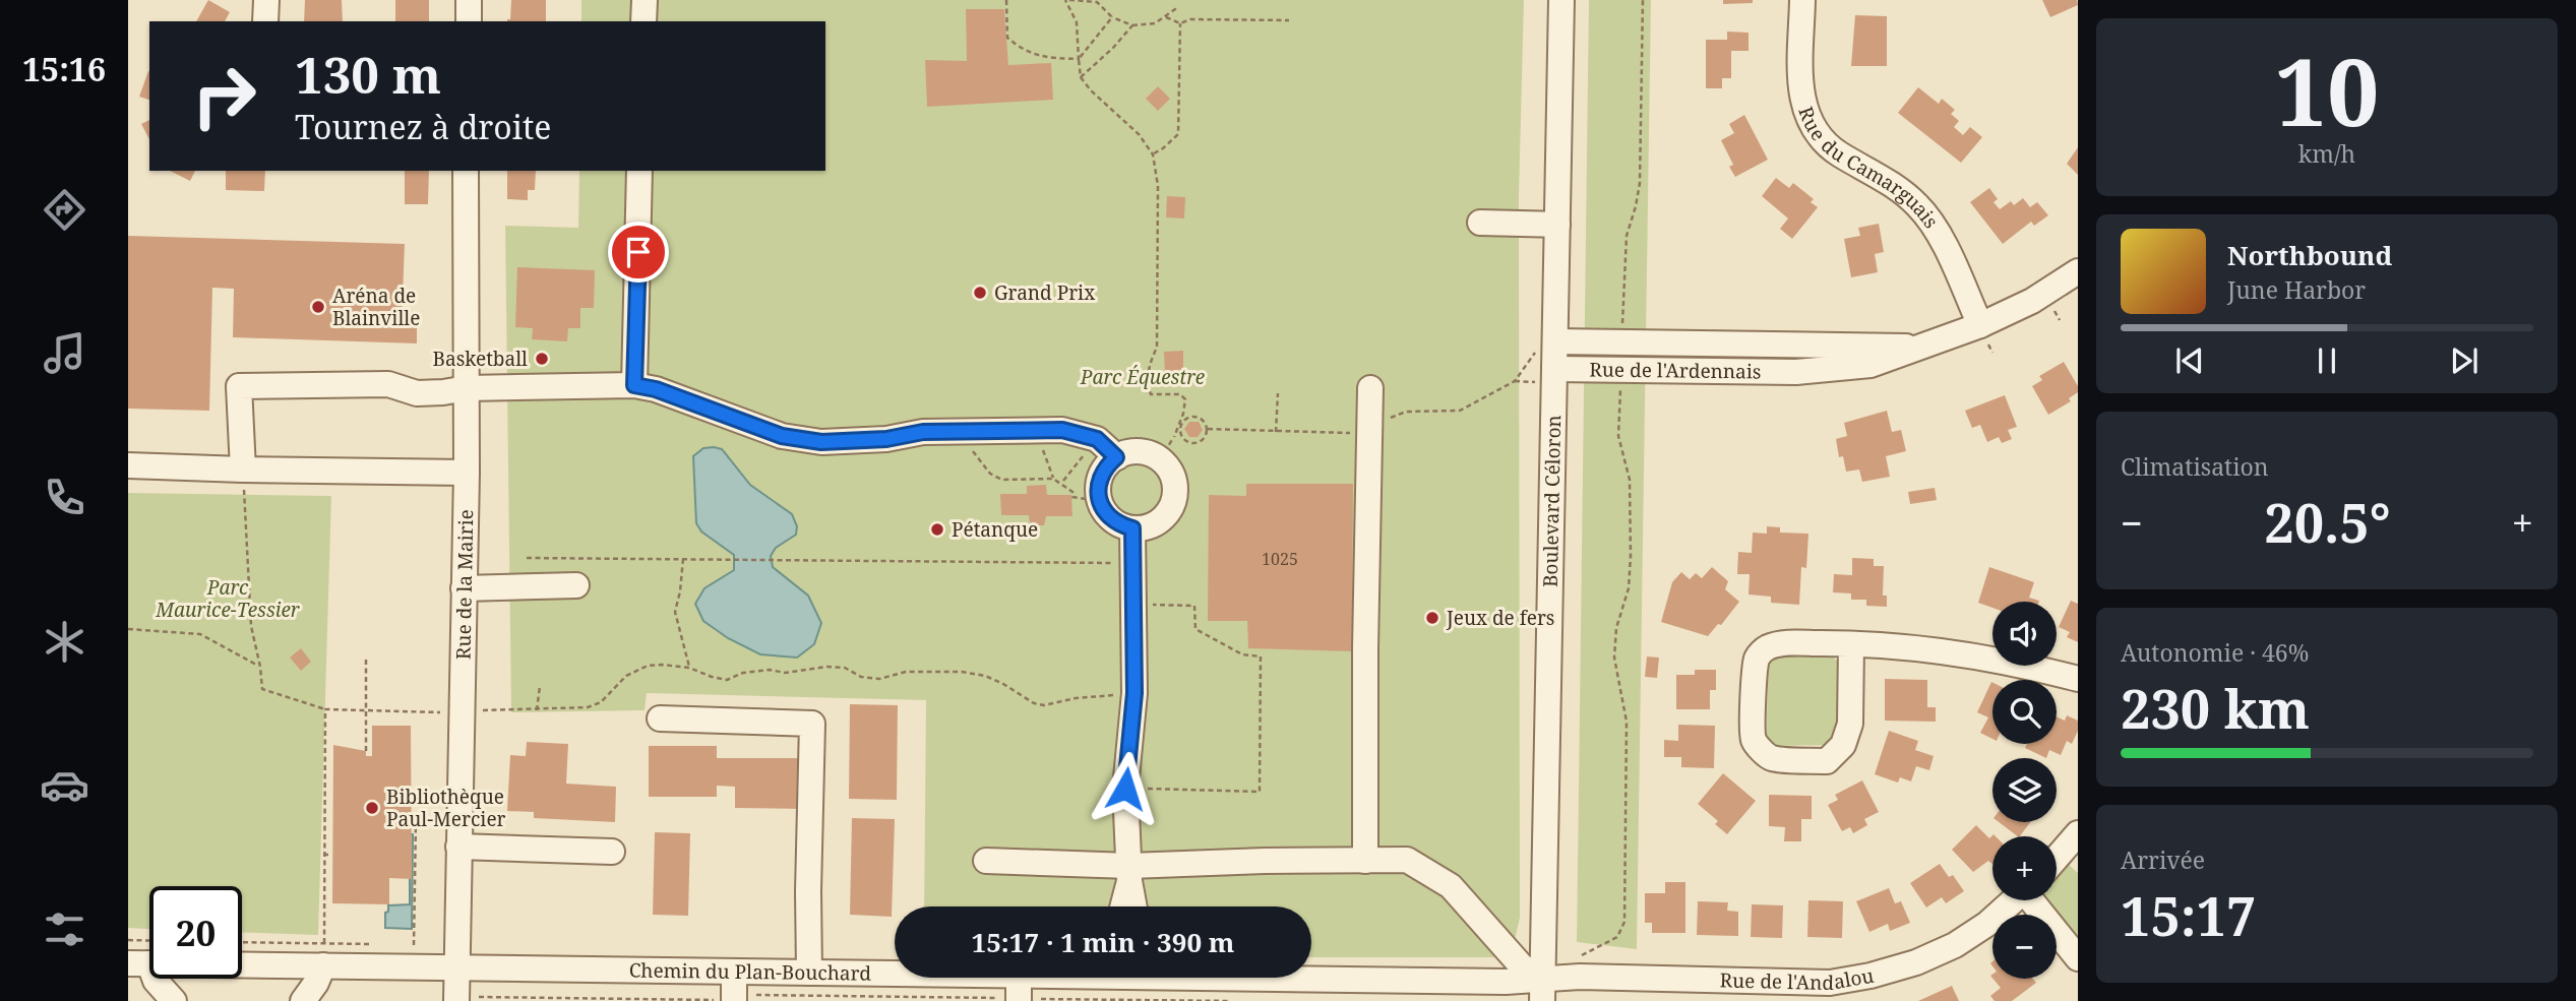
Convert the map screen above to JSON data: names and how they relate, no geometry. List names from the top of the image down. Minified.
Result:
{"streets":{"street":["Rue du Camarguais","Rue de l'Ardennais","Boulevard Céloron","Rue de la Mairie","Chemin du Plan-Bouchard","Rue de l'Andalou"]},"crossings":[["Rue du Camarguais","Rue de l'Ardennais"],["Rue de l'Ardennais","Boulevard Céloron"],["Boulevard Céloron","Chemin du Plan-Bouchard"],["Boulevard Céloron","Rue de l'Andalou"],["Rue de la Mairie","Chemin du Plan-Bouchard"],["Chemin du Plan-Bouchard","Rue de l'Andalou"]],"parks":["Parc Équestre","Parc Maurice-Tessier"],"places":["Grand Prix","Aréna de Blainville","Basketball","Pétanque","Jeux de fers","Bibliothèque Paul-Mercier"],"house_numbers":["1025"],"page":{"tabs":"15:16","tile":[["10","km/h"],"Climatisation",["Autonomie · 46%","230 km"],["Arrivée","15:17"]],"turn":["130 m","Tournez à droite"],"song":["Northbound","June Harbor"],"heat":["−","20.5°","+"],"map_buttons":["+","−"],"limit":"20","trip":"15:17 · 1 min · 390 m"}}
